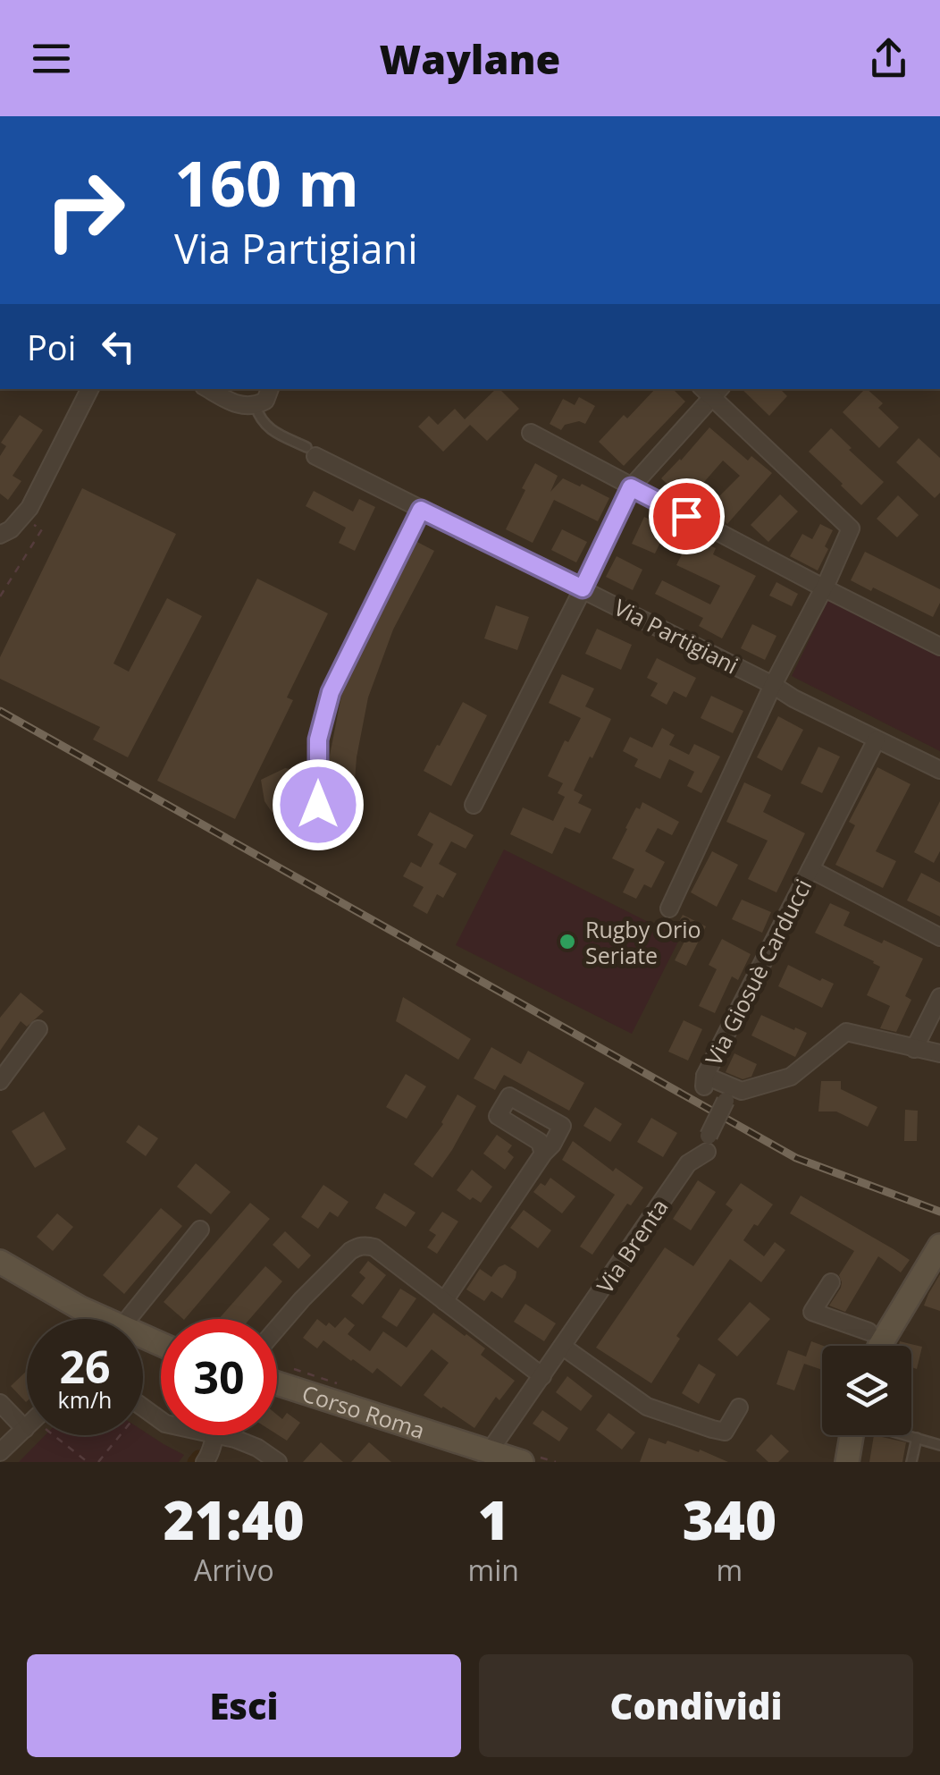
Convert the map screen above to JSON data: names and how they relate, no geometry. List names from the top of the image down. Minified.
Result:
{"streets":{"street":["Via Partigiani","Via Giosuè Carducci","Via Brenta","Corso Roma"]},"crossings":[["Via Partigiani","Via Giosuè Carducci"],["Via Brenta","Corso Roma"]],"places":["Rugby Orio Seriate"],"page":{"header":"Waylane","turn":["160 m","Via Partigiani"],"then":"Poi","speed":"26 km/h","limit":"30","eta":["21:40","Arrivo","1","min","340","m"],"buttons":["Esci","Condividi"]}}
